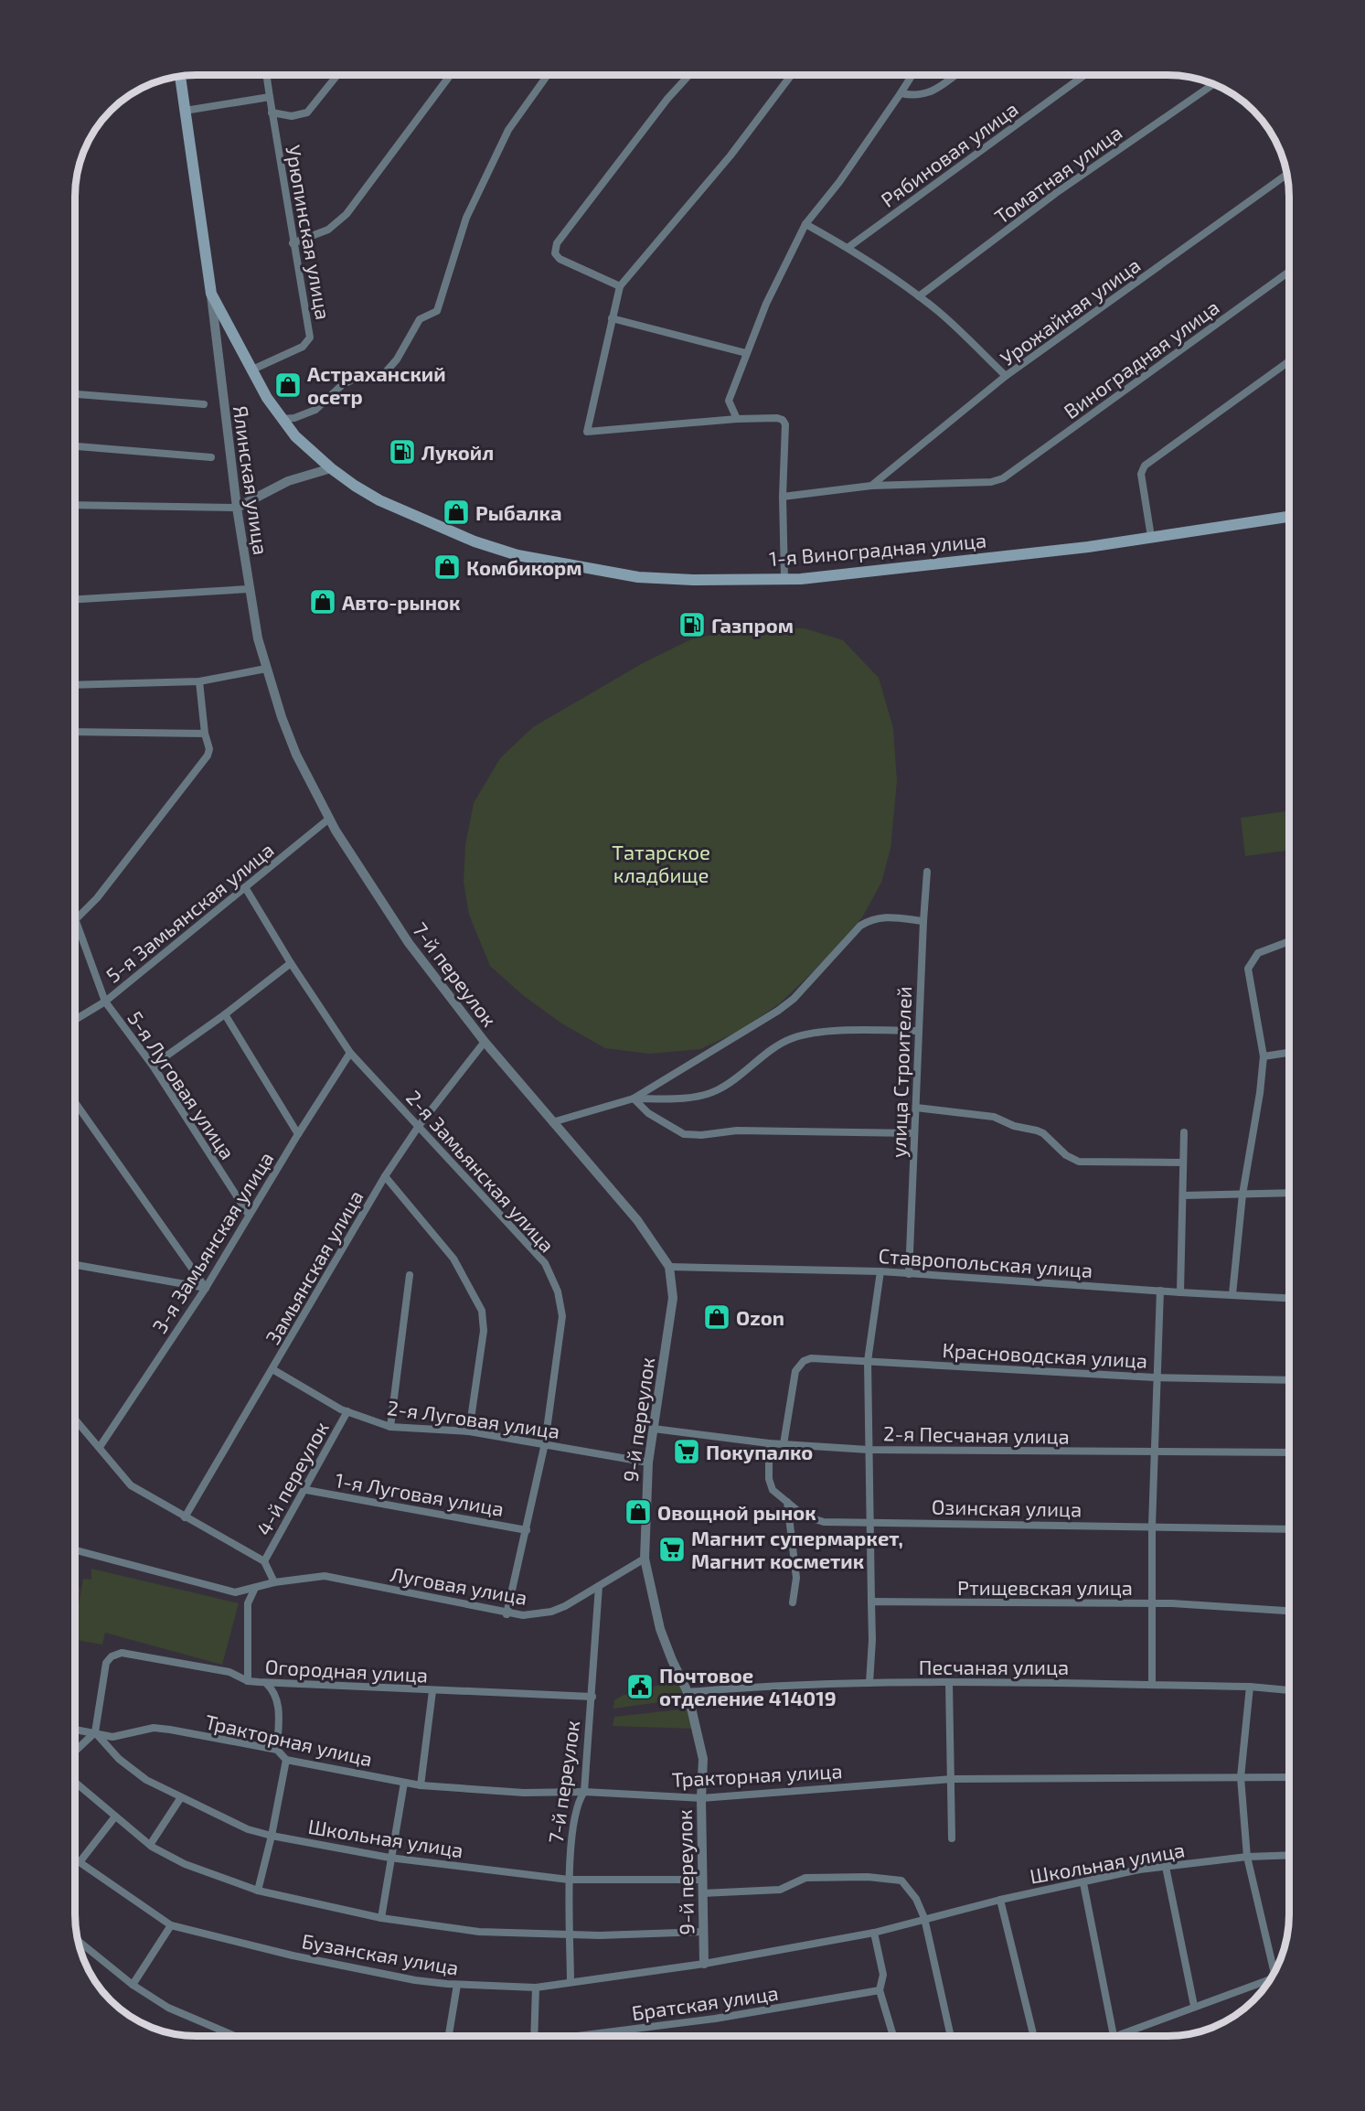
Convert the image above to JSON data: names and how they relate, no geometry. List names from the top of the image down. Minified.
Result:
{"streets":{"main road":["1-я Виноградная улица"],"street":["Рябиновая улица","Томатная улица","Урюпинская улица","Урожайная улица","Виноградная улица","Ялинская улица","5-я Замьянская улица","7-й переулок","улица Строителей","5-я Луговая улица","2-я Замьянская улица","3-я Замьянская улица","Ставропольская улица","Замьянская улица","Красноводская улица","2-я Луговая улица","9-й переулок","2-я Песчаная улица","4-й переулок","1-я Луговая улица","Озинская улица","Луговая улица","Ртищевская улица","Песчаная улица","Огородная улица","Тракторная улица","Школьная улица","Бузанская улица","Братская улица"]},"crossings":[["Урюпинская улица","1-я Виноградная улица"],["Урожайная улица","Виноградная улица"],["Ялинская улица","1-я Виноградная улица"],["Ялинская улица","7-й переулок"],["5-я Замьянская улица","7-й переулок"],["5-я Замьянская улица","5-я Луговая улица"],["5-я Замьянская улица","2-я Замьянская улица"],["7-й переулок","Ставропольская улица"],["7-й переулок","Замьянская улица"],["7-й переулок","9-й переулок"],["7-й переулок","Луговая улица"],["7-й переулок","Огородная улица"],["7-й переулок","Тракторная улица"],["7-й переулок","Школьная улица"],["7-й переулок","Бузанская улица"],["улица Строителей","Ставропольская улица"],["5-я Луговая улица","3-я Замьянская улица"],["2-я Замьянская улица","3-я Замьянская улица"],["2-я Замьянская улица","Замьянская улица"],["2-я Замьянская улица","2-я Луговая улица"],["2-я Замьянская улица","1-я Луговая улица"],["2-я Замьянская улица","Луговая улица"],["Ставропольская улица","9-й переулок"],["Замьянская улица","2-я Луговая улица"],["Красноводская улица","2-я Песчаная улица"],["2-я Луговая улица","9-й переулок"],["2-я Луговая улица","4-й переулок"],["9-й переулок","2-я Песчаная улица"],["9-й переулок","Луговая улица"],["9-й переулок","Песчаная улица"],["9-й переулок","Тракторная улица"],["9-й переулок","Школьная улица"],["9-й переулок","Бузанская улица"],["2-я Песчаная улица","Озинская улица"],["4-й переулок","1-я Луговая улица"],["Огородная улица","Тракторная улица"],["Огородная улица","Школьная улица"],["Тракторная улица","Школьная улица"],["Школьная улица","Бузанская улица"]],"parks":["Татарское кладбище"],"places":{"shop":["Астраханский осетр","Рыбалка","Комбикорм","Авто-рынок","Ozon","Овощной рынок"],"fuel station":["Лукойл","Газпром"],"supermarket":["Покупалко","Магнит супермаркет, Магнит косметик"],"public building":["Почтовое отделение 414019"]}}
